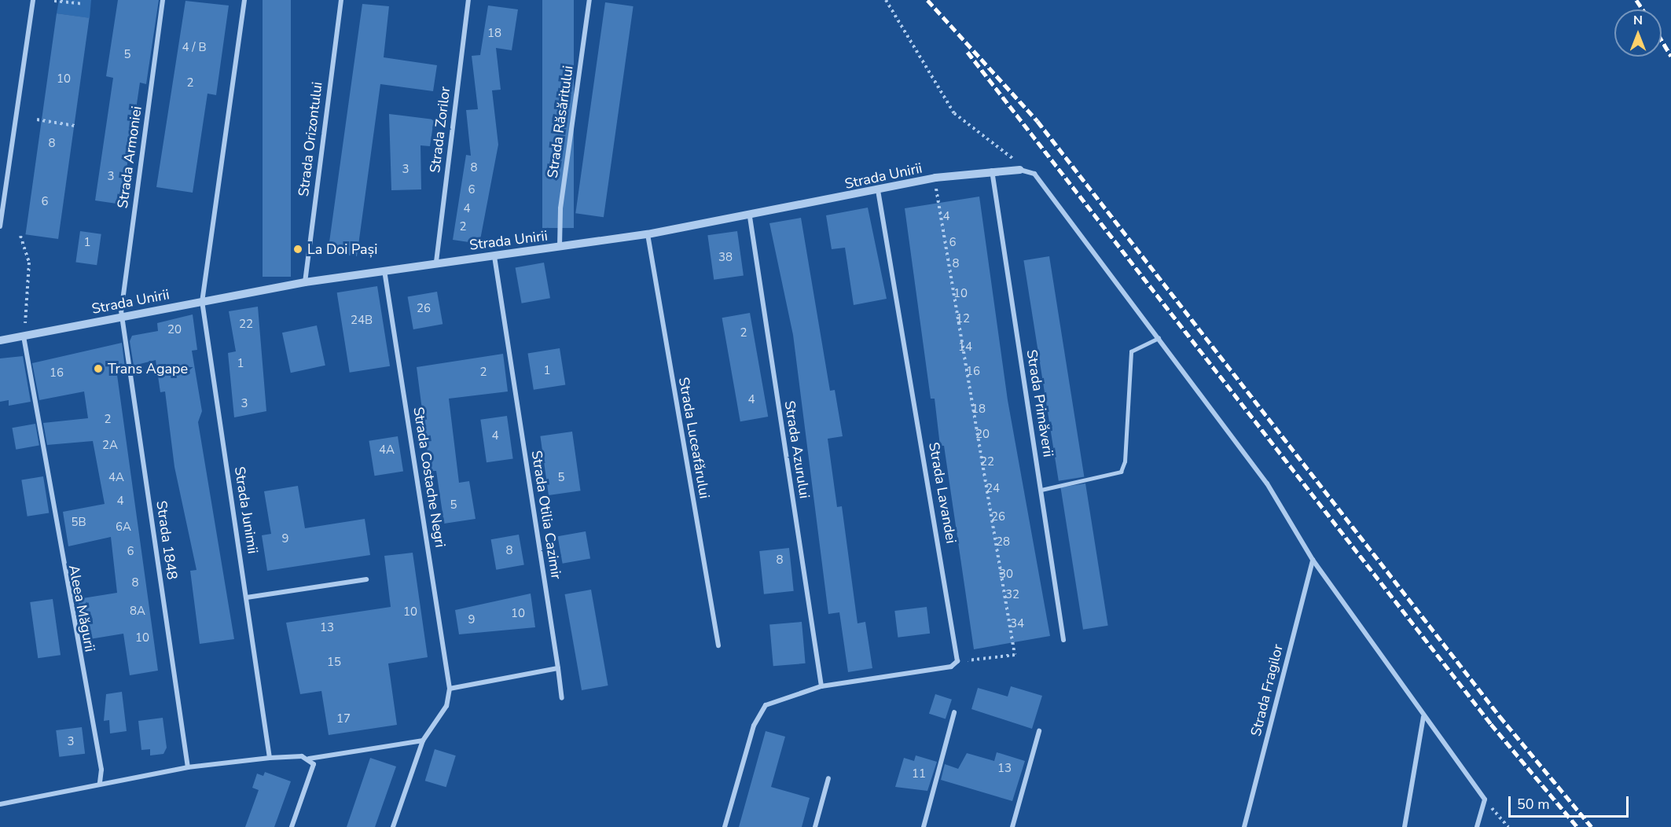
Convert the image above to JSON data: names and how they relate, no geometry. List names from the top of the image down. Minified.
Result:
{"streets":{"street":["Strada Răsăritului","Strada Zorilor","Strada Orizontului","Strada Armoniei","Strada Unirii","Strada Primăverii","Strada Luceafǎrului","Strada Azurului","Strada Costache Negri","Strada Lavandei","Strada Junimii","Strada Otilia Cazimir","Strada 1848","Aleea Măgurii","Strada Fragilor"]},"crossings":[["Strada Răsăritului","Strada Unirii"],["Strada Zorilor","Strada Unirii"],["Strada Orizontului","Strada Unirii"],["Strada Armoniei","Strada Unirii"],["Strada Armoniei","Strada 1848"],["Strada Unirii","Strada Primăverii"],["Strada Unirii","Strada Luceafǎrului"],["Strada Unirii","Strada Azurului"],["Strada Unirii","Strada Costache Negri"],["Strada Unirii","Strada Lavandei"],["Strada Unirii","Strada Junimii"],["Strada Unirii","Strada Otilia Cazimir"],["Strada Unirii","Strada 1848"],["Strada Unirii","Aleea Măgurii"]],"places":["La Doi Pași","Trans Agape"],"house_numbers":["18","4 / B","5","10","2","8","8","3","3","6","6","4","4","2","1","6","38","8","10","26","12","24B","22","20","2","14","1","1","16","2","16","4","3","18","2","20","4","2A","4A","22","4A","5","24","4","5","26","5B","6A","9","28","8","6","8","30","8","32","8A","10","10","9","34","13","10","15","17","3","13","11"],"scale_bar":"50 m","north":"top"}
